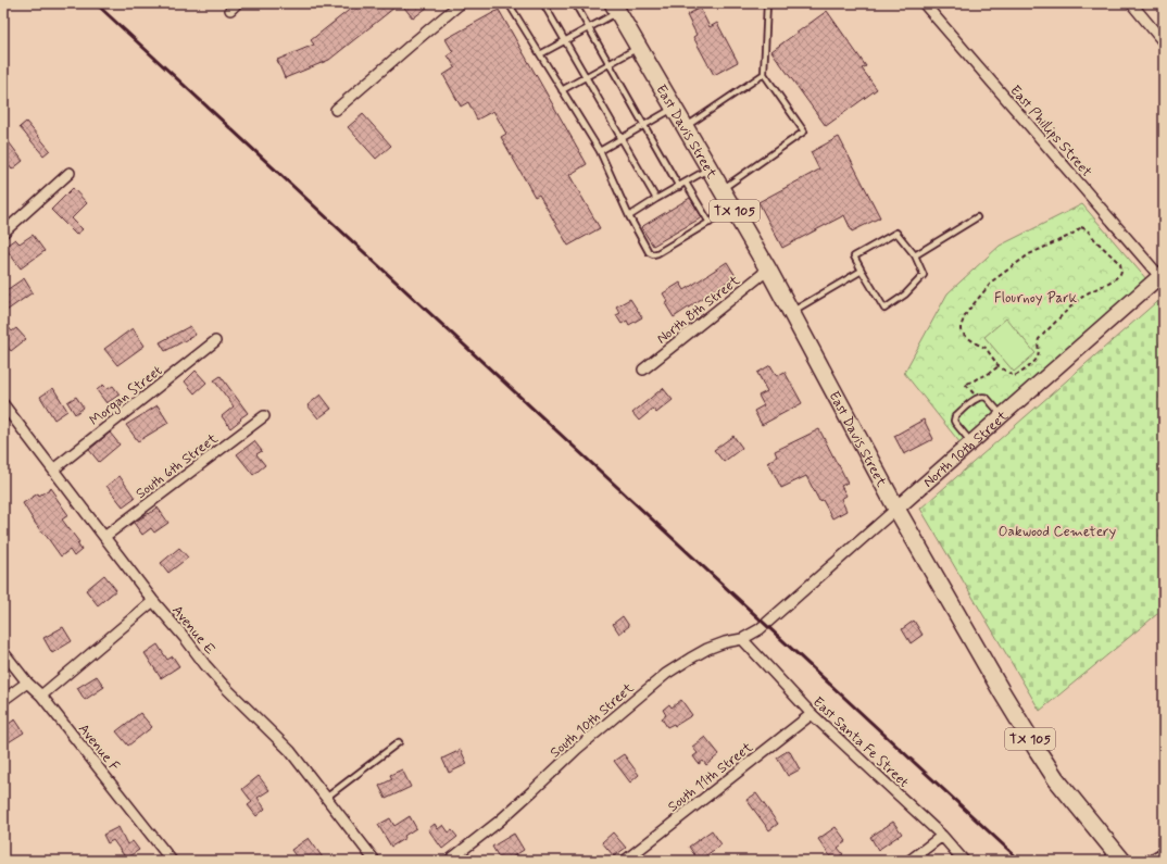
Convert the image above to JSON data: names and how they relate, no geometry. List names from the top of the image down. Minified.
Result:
{"streets":{"main road":["East Davis Street","TX 105"],"street":["East Phillips Street","North 8th Street","Morgan Street","North 10th Street","South 6th Street","Avenue E","South 10th Street","East Santa Fe Street","Avenue F","South 11th Street"]},"crossings":[["East Davis Street","North 8th Street"],["East Davis Street","North 10th Street"],["East Phillips Street","North 10th Street"],["Morgan Street","Avenue E"],["North 10th Street","South 10th Street"],["South 6th Street","Avenue E"],["South 10th Street","East Santa Fe Street"],["East Santa Fe Street","South 11th Street"]],"parks":["Flournoy Park","Oakwood Cemetery"]}
